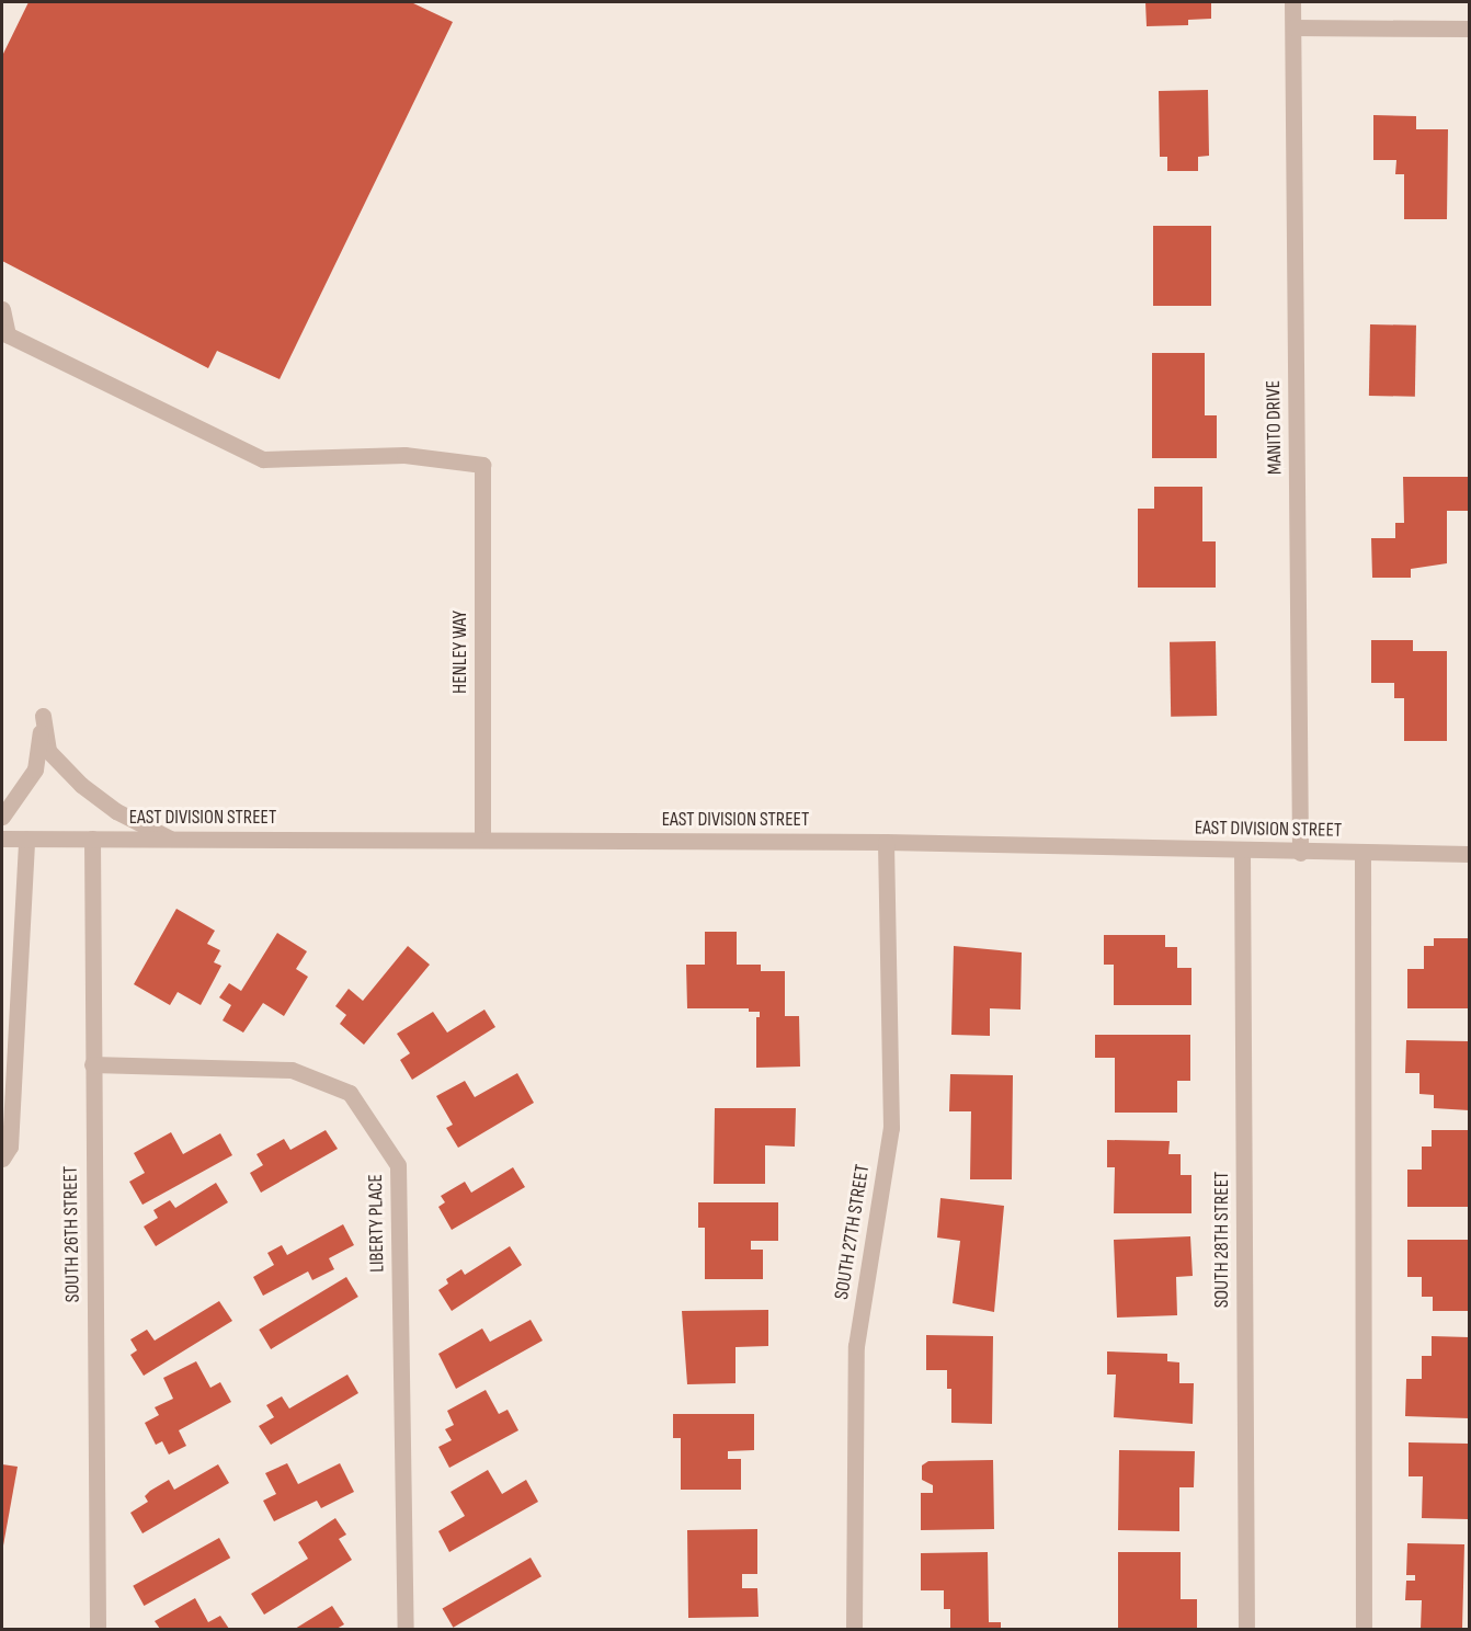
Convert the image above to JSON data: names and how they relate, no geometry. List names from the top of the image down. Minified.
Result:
{"streets":{"street":["MANITO DRIVE","HENLEY WAY","EAST DIVISION STREET","LIBERTY PLACE","SOUTH 27TH STREET","SOUTH 26TH STREET","SOUTH 28TH STREET"]},"crossings":[["MANITO DRIVE","EAST DIVISION STREET"],["HENLEY WAY","EAST DIVISION STREET"],["EAST DIVISION STREET","SOUTH 27TH STREET"],["EAST DIVISION STREET","SOUTH 26TH STREET"],["EAST DIVISION STREET","SOUTH 28TH STREET"],["LIBERTY PLACE","SOUTH 26TH STREET"]]}
